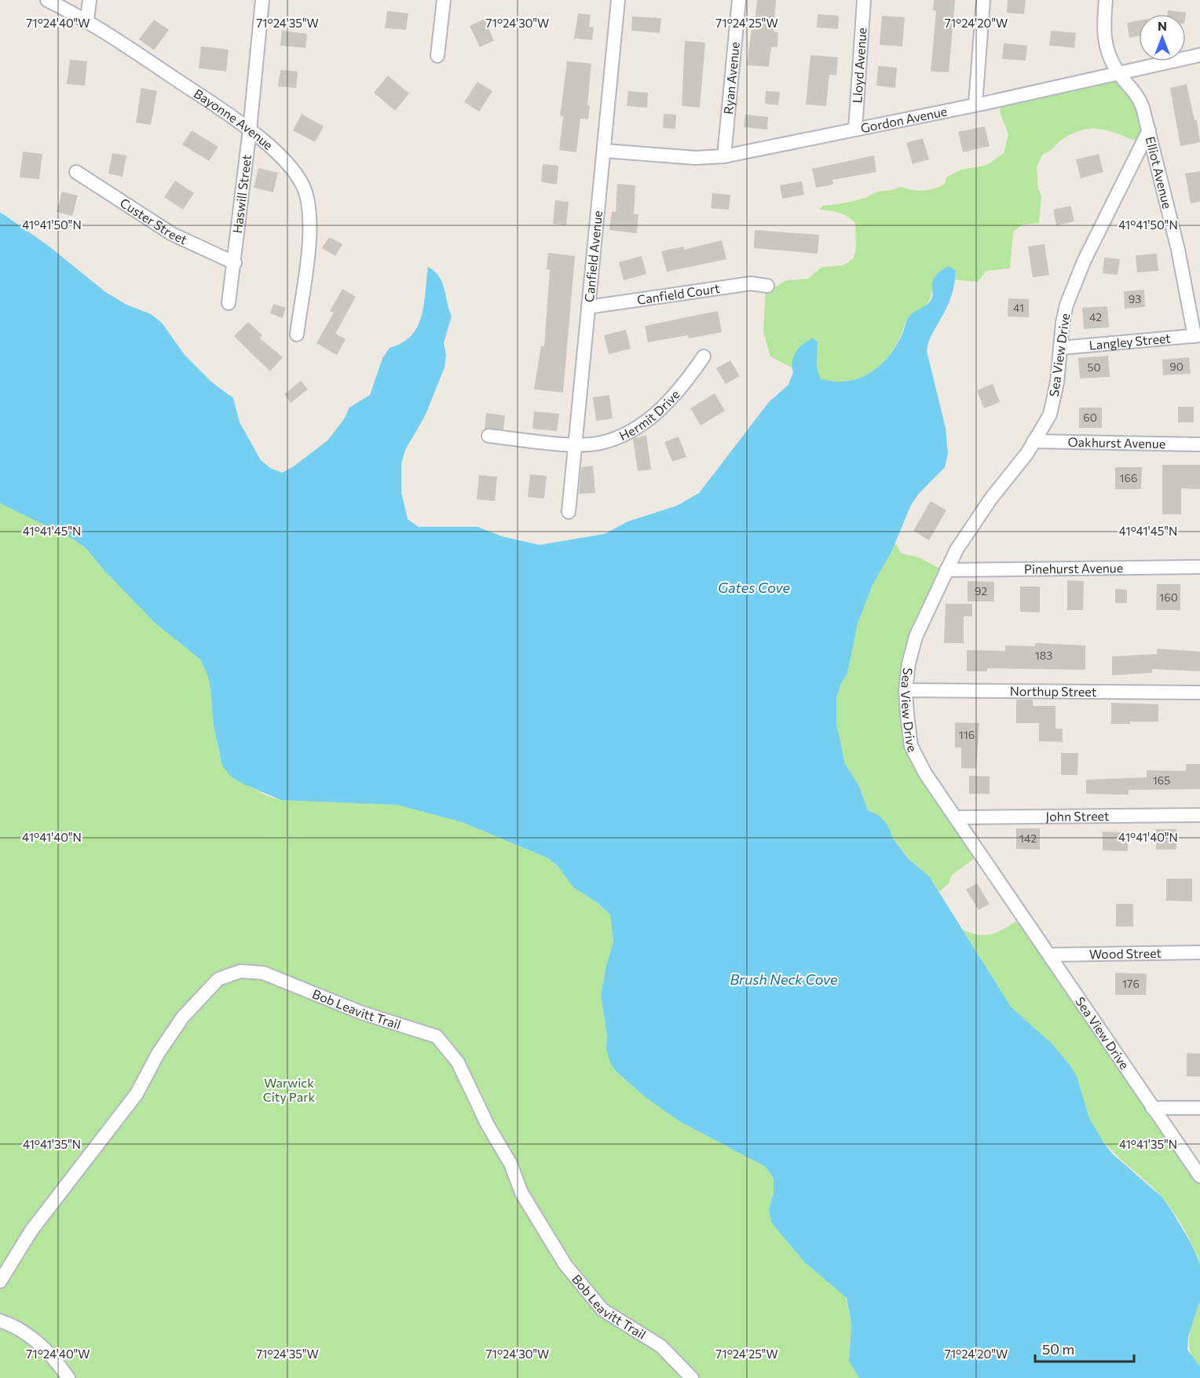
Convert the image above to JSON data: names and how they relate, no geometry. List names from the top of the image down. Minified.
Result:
{"streets":{"street":["Lloyd Avenue","Ryan Avenue","Gordon Avenue","Bayonne Avenue","Elliot Avenue","Haswill Street","Custer Street","Canfield Avenue","Canfield Court","Langley Street","Sea View Drive","Hermit Drive","Oakhurst Avenue","Pinehurst Avenue","Northup Street","John Street","Wood Street","Bob Leavitt Trail"]},"crossings":[["Lloyd Avenue","Gordon Avenue"],["Ryan Avenue","Gordon Avenue"],["Gordon Avenue","Elliot Avenue"],["Gordon Avenue","Canfield Avenue"],["Bayonne Avenue","Haswill Street"],["Elliot Avenue","Langley Street"],["Elliot Avenue","Sea View Drive"],["Haswill Street","Custer Street"],["Canfield Avenue","Canfield Court"],["Canfield Avenue","Hermit Drive"],["Langley Street","Sea View Drive"],["Sea View Drive","Oakhurst Avenue"],["Sea View Drive","Pinehurst Avenue"],["Sea View Drive","Northup Street"],["Sea View Drive","John Street"],["Sea View Drive","Wood Street"]],"water":["Gates Cove","Brush Neck Cove"],"parks":["Warwick City Park"],"house_numbers":["93","41","42","90","50","60","166","92","160","183","116","165","142","176"],"scale_bar":"50 m","north":"top","coordinates":["71°24'40\"W","71°24'35\"W","71°24'30\"W","71°24'25\"W","71°24'20\"W","41°41'50\"N","41°41'45\"N","41°41'40\"N","41°41'35\"N"]}
